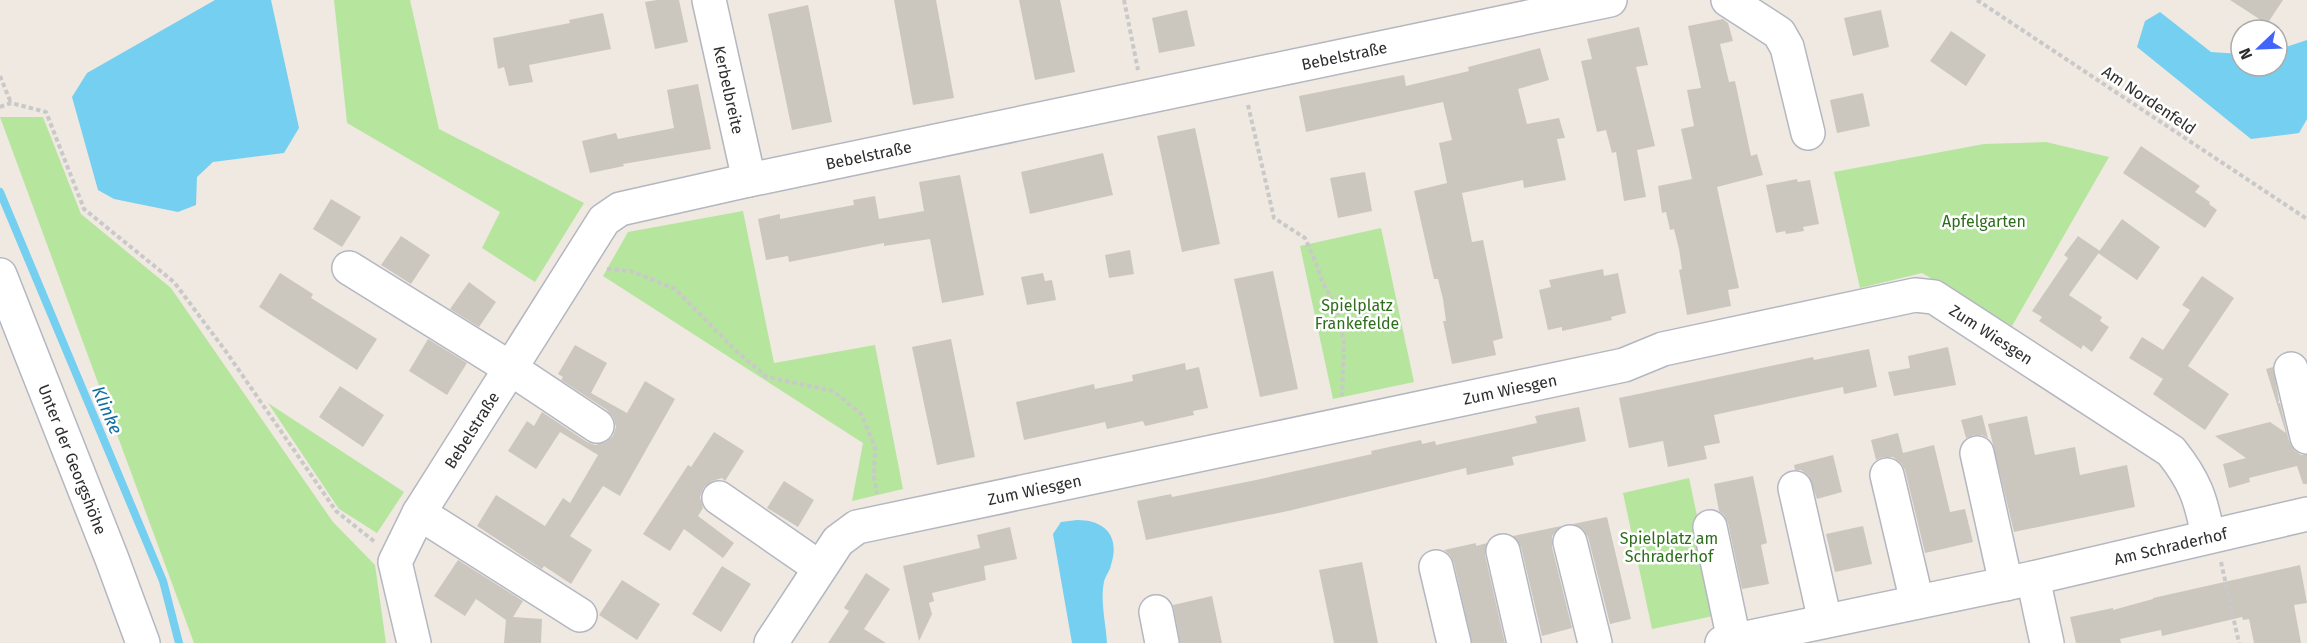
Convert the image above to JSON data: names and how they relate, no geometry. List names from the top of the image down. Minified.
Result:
{"streets":{"street":["Bebelstraße","Kerbelbreite","Zum Wiesgen","Unter der Georgshöhe","Am Schraderhof"],"path":["Am Nordenfeld"]},"crossings":[["Bebelstraße","Kerbelbreite"],["Zum Wiesgen","Am Schraderhof"]],"water":["Klinke"],"parks":["Apfelgarten","Spielplatz Frankefelde","Spielplatz am Schraderhof"],"north":"bottom left"}
